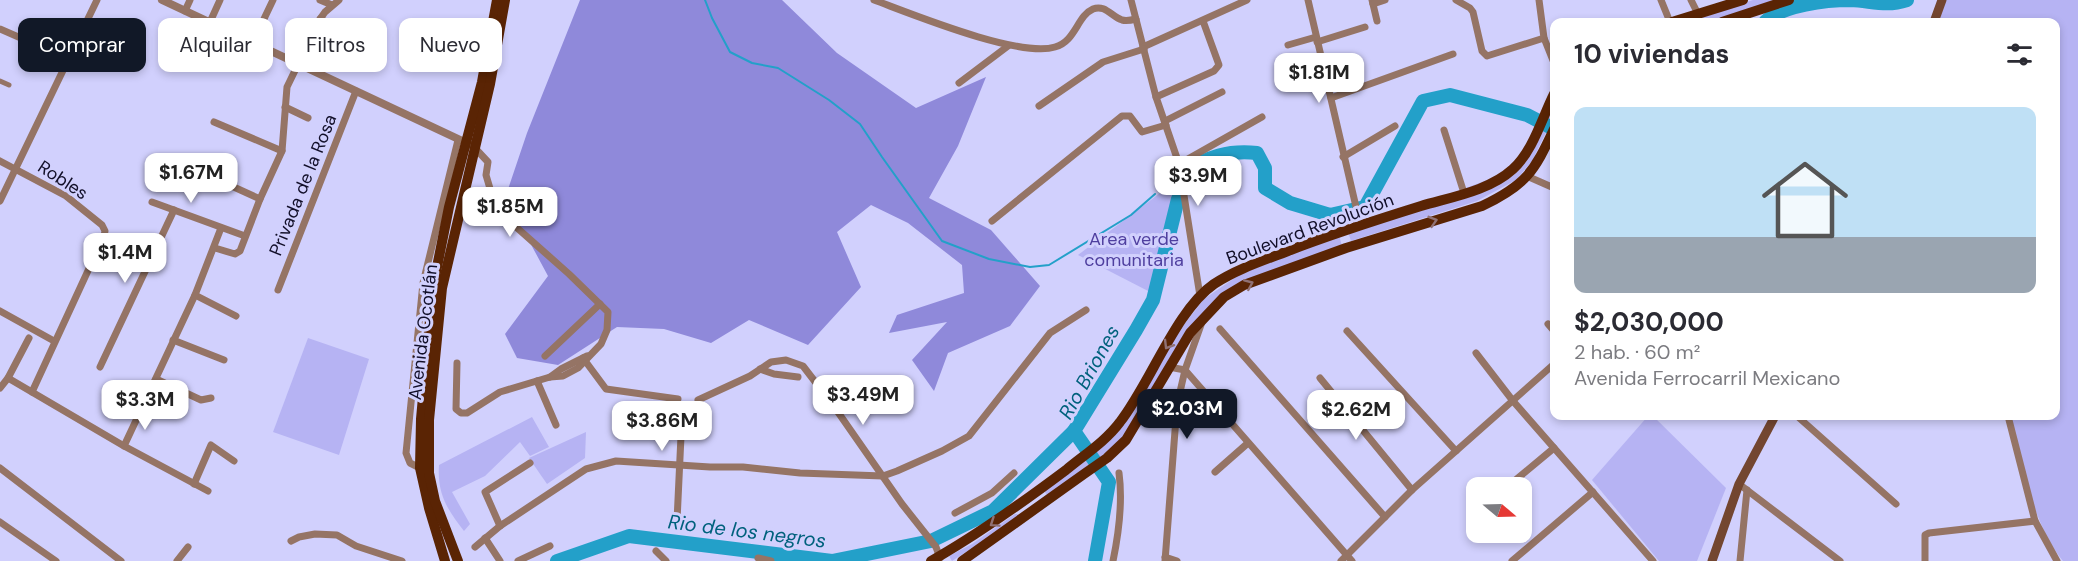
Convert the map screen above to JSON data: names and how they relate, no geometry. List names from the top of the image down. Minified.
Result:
{"streets":{"main road":["Boulevard Revolución","Avenida Ocotlán"],"street":["Robles","Privada de la Rosa"]},"water":["Rio Briones","Rio de los negros"],"parks":["Area verde comunitaria"],"north":"right","page":{"chip":["Comprar","Alquilar","Filtros","Nuevo"],"heading":"10 viviendas","price":["$1.81M","$1.67M","$3.9M","$1.85M","$1.4M","$3.49M","$3.3M","$2.03M","$2.62M","$3.86M"],"list":[{"name":"$2,030,000","note":"2 hab. · 60 m² · Avenida Ferrocarril Mexicano"}]}}
